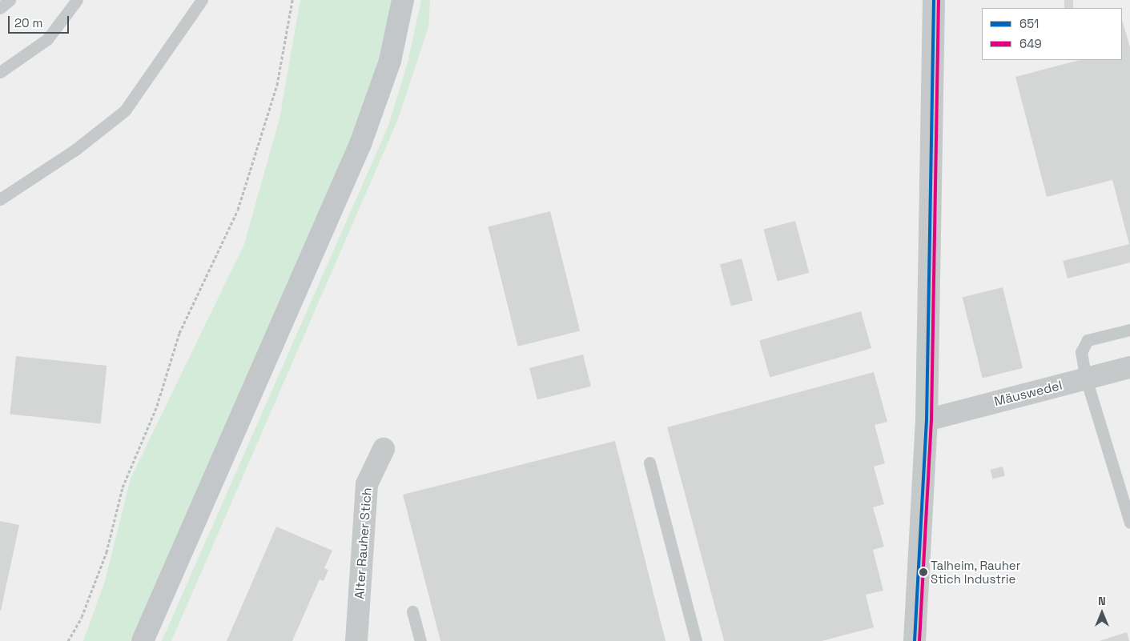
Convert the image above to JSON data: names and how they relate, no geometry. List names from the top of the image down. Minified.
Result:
{"streets":{"street":["Mäuswedel","Alter Rauher Stich"]},"places":["Talheim, Rauher Stich Industrie"],"lines":["transit line 651","transit line 649"],"legend":["651","649"],"scale_bar":"20 m","north":"top"}
